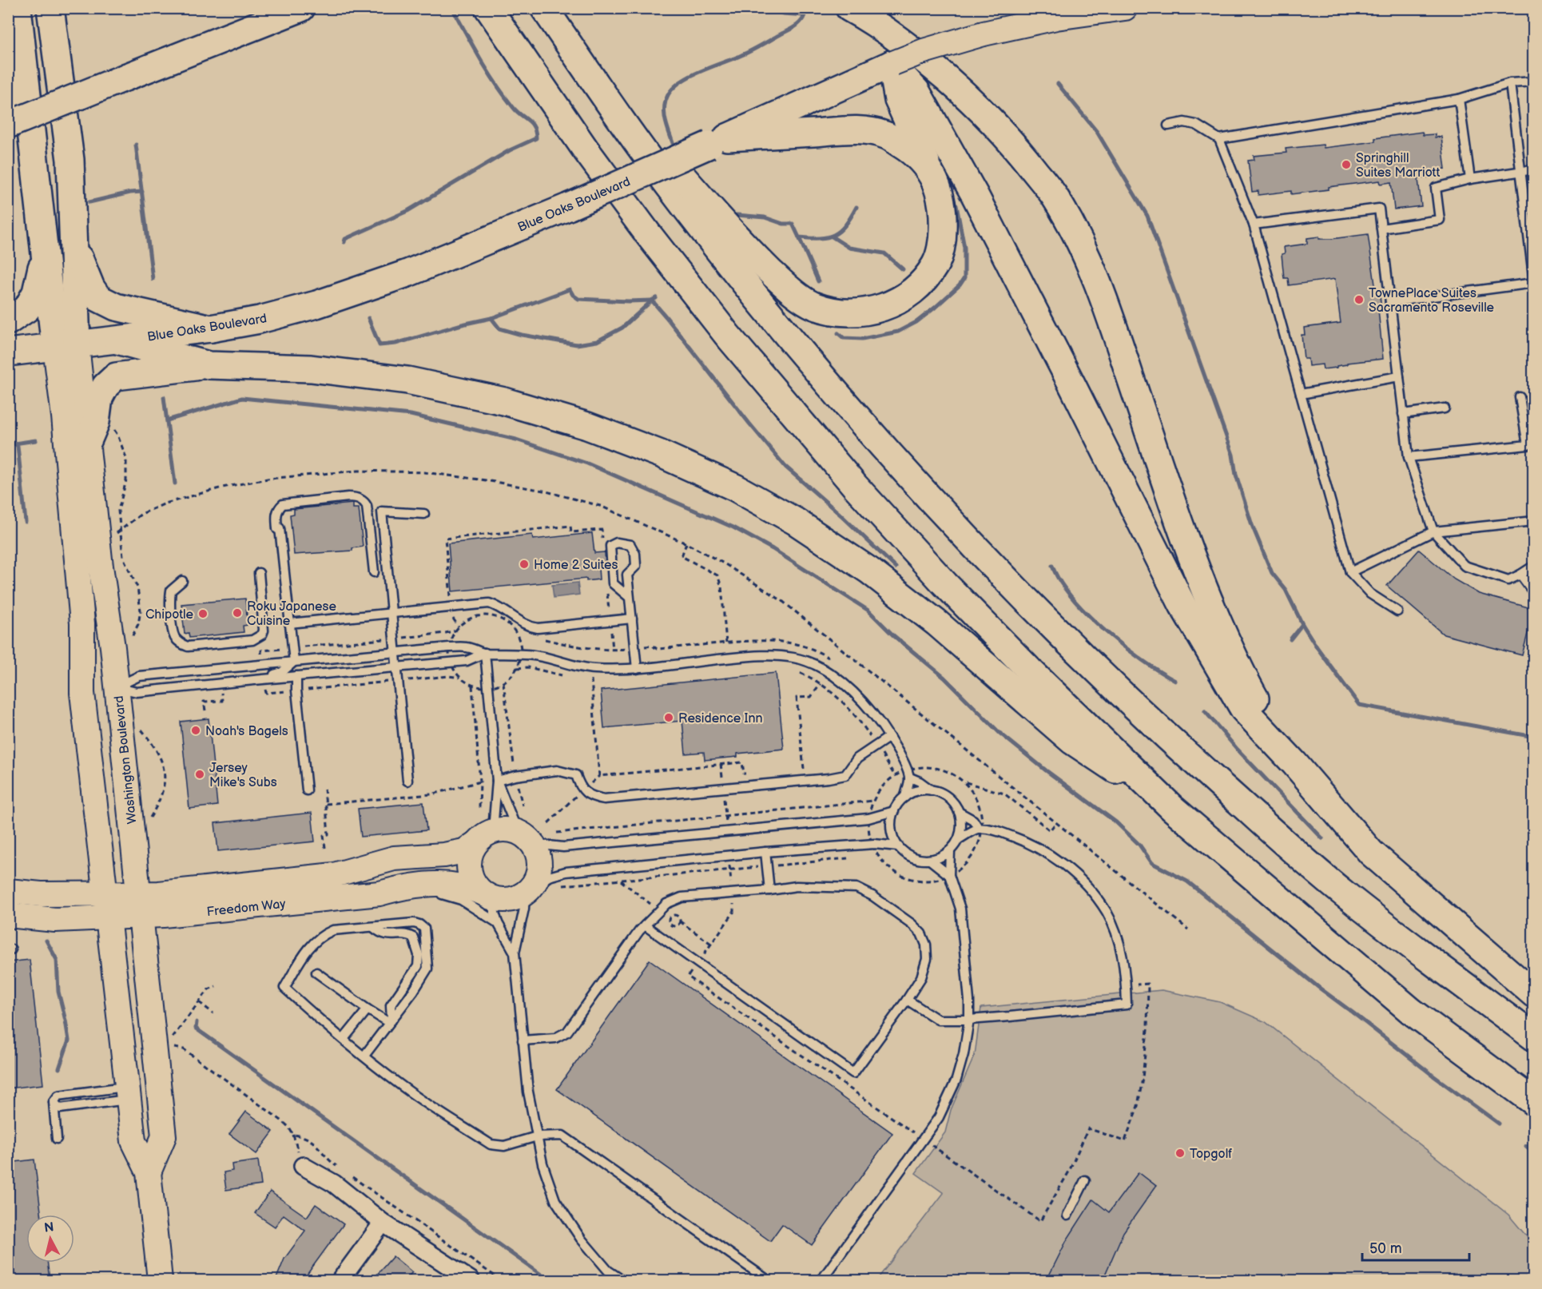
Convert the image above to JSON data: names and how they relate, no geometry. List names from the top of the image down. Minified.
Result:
{"streets":{"main road":["Blue Oaks Boulevard","Washington Boulevard","Freedom Way"]},"crossings":[["Blue Oaks Boulevard","Washington Boulevard"],["Washington Boulevard","Freedom Way"]],"places":["Springhill Suites Marriott","TownePlace Suites Sacramento Roseville","Home 2 Suites","Roku Japanese Cuisine","Chipotle","Residence Inn","Noah's Bagels","Jersey Mike's Subs","Topgolf"],"scale_bar":"50 m","north":"top"}
